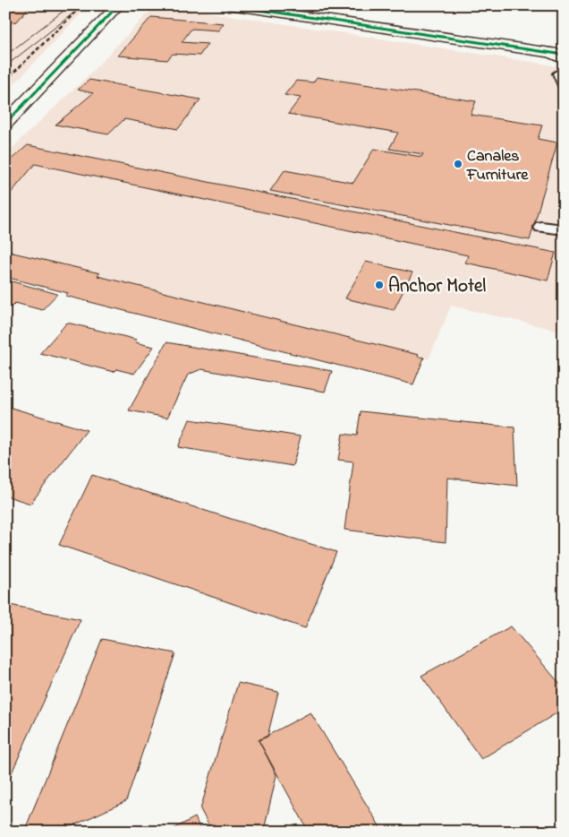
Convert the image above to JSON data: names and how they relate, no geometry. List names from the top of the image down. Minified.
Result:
{"places":["Canales Furniture","Anchor Motel"]}
